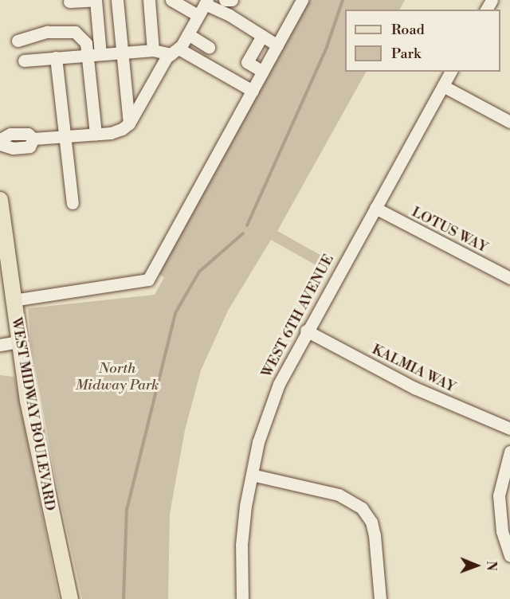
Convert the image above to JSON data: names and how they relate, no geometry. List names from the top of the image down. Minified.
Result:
{"streets":{"main road":["WEST MIDWAY BOULEVARD"],"street":["LOTUS WAY","WEST 6TH AVENUE","KALMIA WAY"]},"crossings":[["LOTUS WAY","WEST 6TH AVENUE"],["WEST 6TH AVENUE","KALMIA WAY"]],"parks":["North Midway Park"],"legend":["Road","Park"],"north":"right"}
